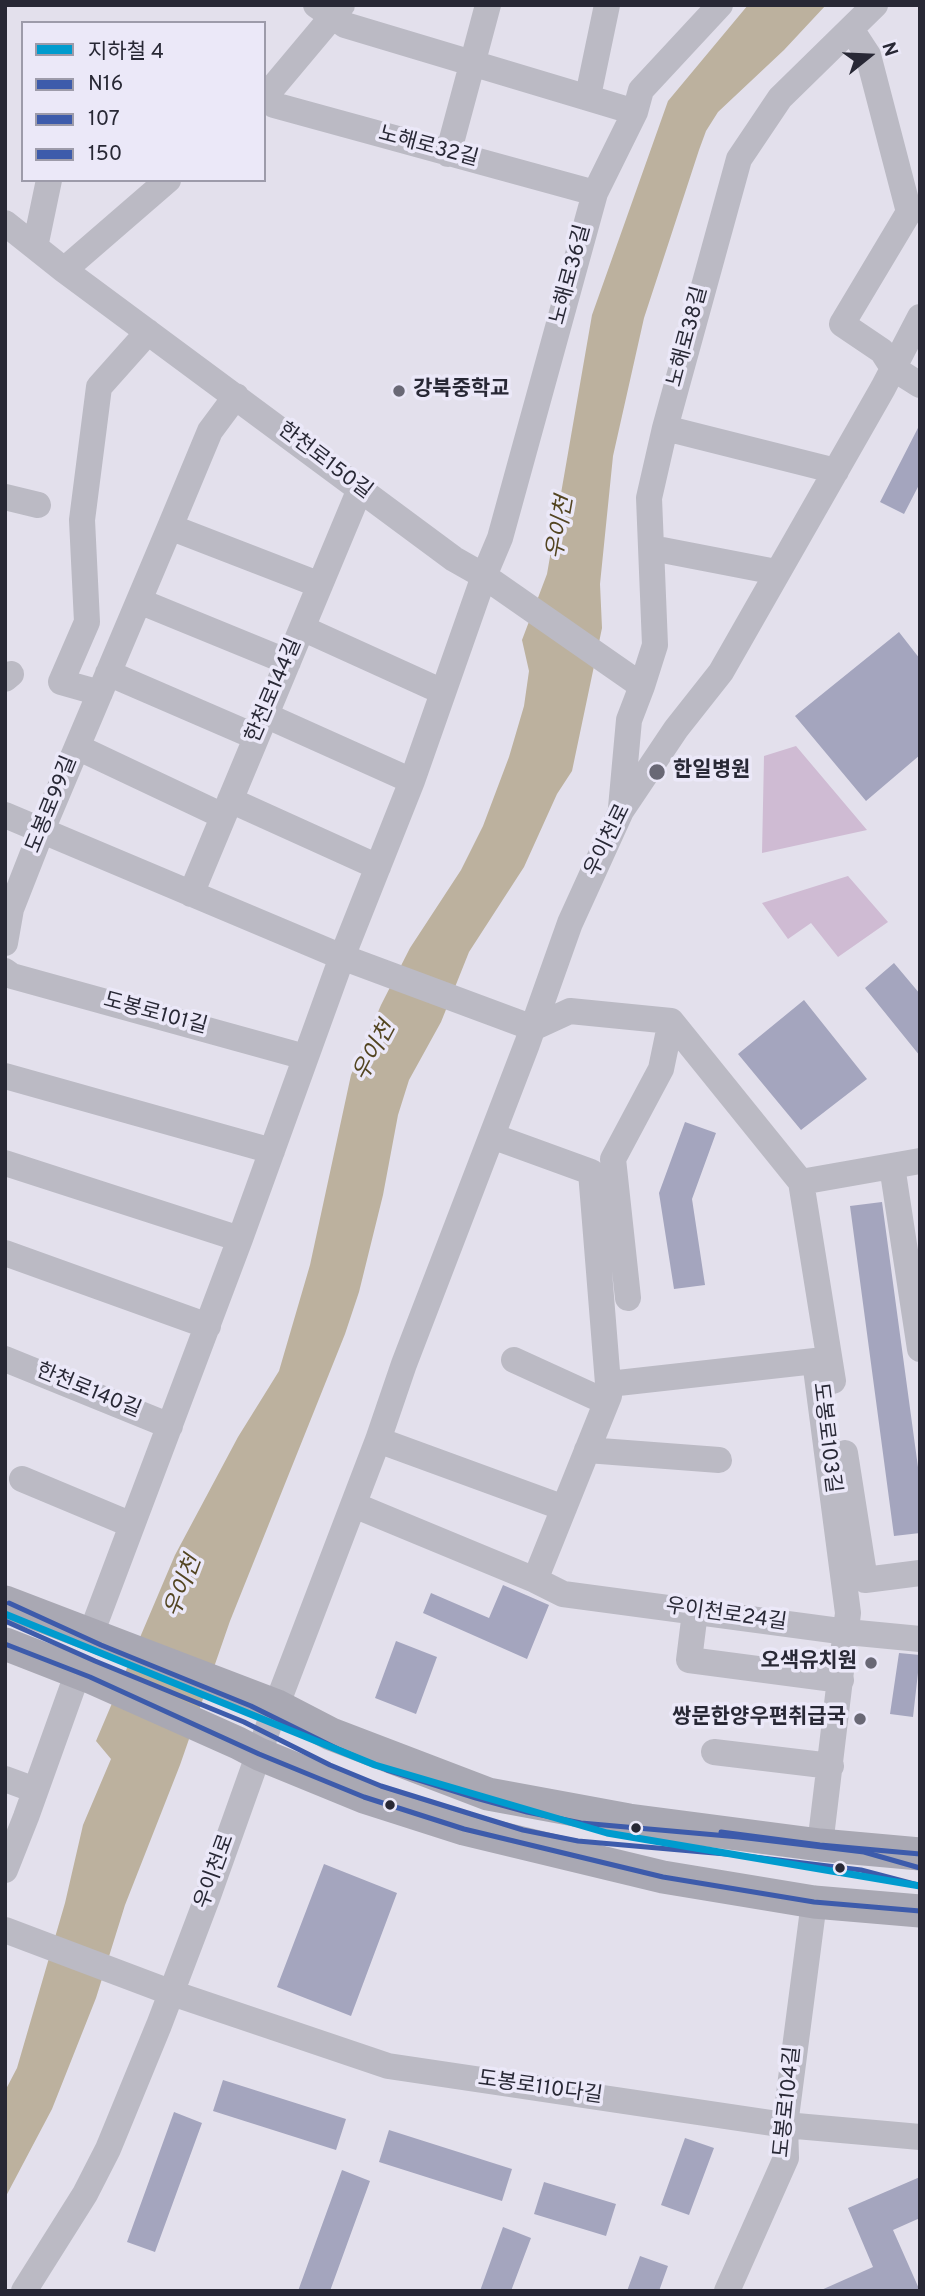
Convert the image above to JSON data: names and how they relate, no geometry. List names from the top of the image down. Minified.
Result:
{"streets":{"street":["노해로32길","노해로36길","노해로38길","한천로150길","한천로144길","도봉로99길","우이천로","도봉로101길","한천로140길","도봉로103길","우이천로24길","도봉로110다길","도봉로104길"]},"crossings":[["노해로32길","노해로36길"],["노해로36길","한천로150길"],["노해로38길","한천로150길"],["한천로150길","한천로144길"],["한천로150길","도봉로99길"],["한천로144길","도봉로99길"],["우이천로","우이천로24길"],["우이천로","도봉로110다길"],["도봉로103길","우이천로24길"],["도봉로110다길","도봉로104길"]],"water":["우이천"],"places":["강북중학교","한일병원","오색유치원","쌍문한양우편취급국"],"lines":["transit line 150","metro line 4","transit line 107","transit line N16"],"legend":["지하철 4","N16","107","150"],"north":"right"}
